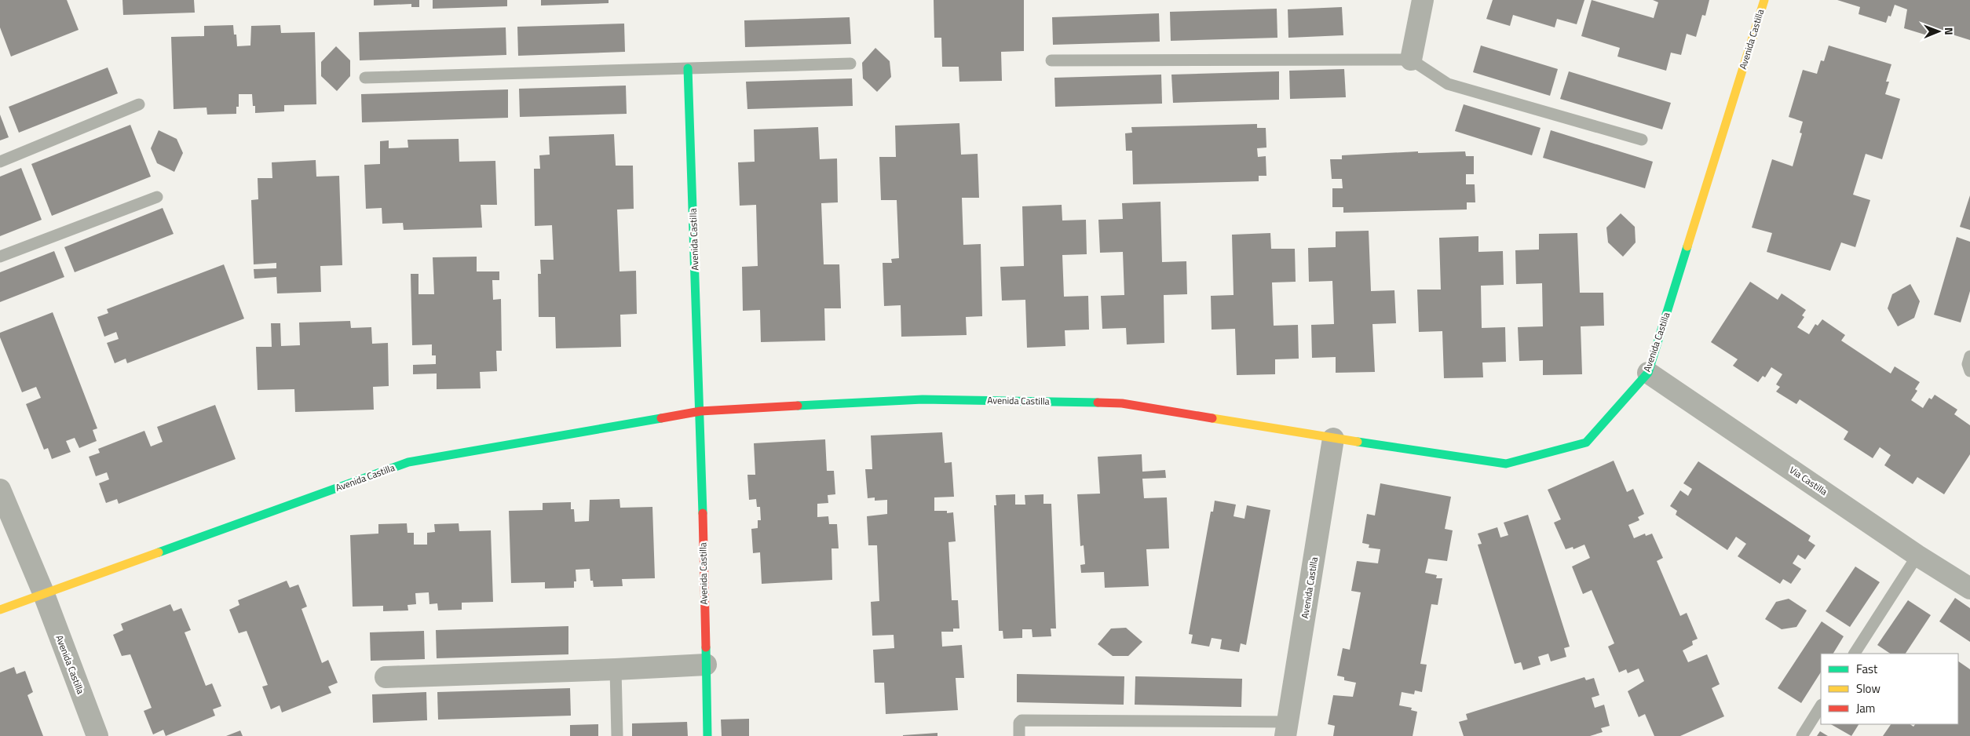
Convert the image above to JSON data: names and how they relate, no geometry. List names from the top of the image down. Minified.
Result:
{"streets":{"street":["Avenida Castilla","Via Castilla"]},"crossings":[["Avenida Castilla","Via Castilla"]],"legend":["Fast","Slow","Jam"],"north":"right"}
